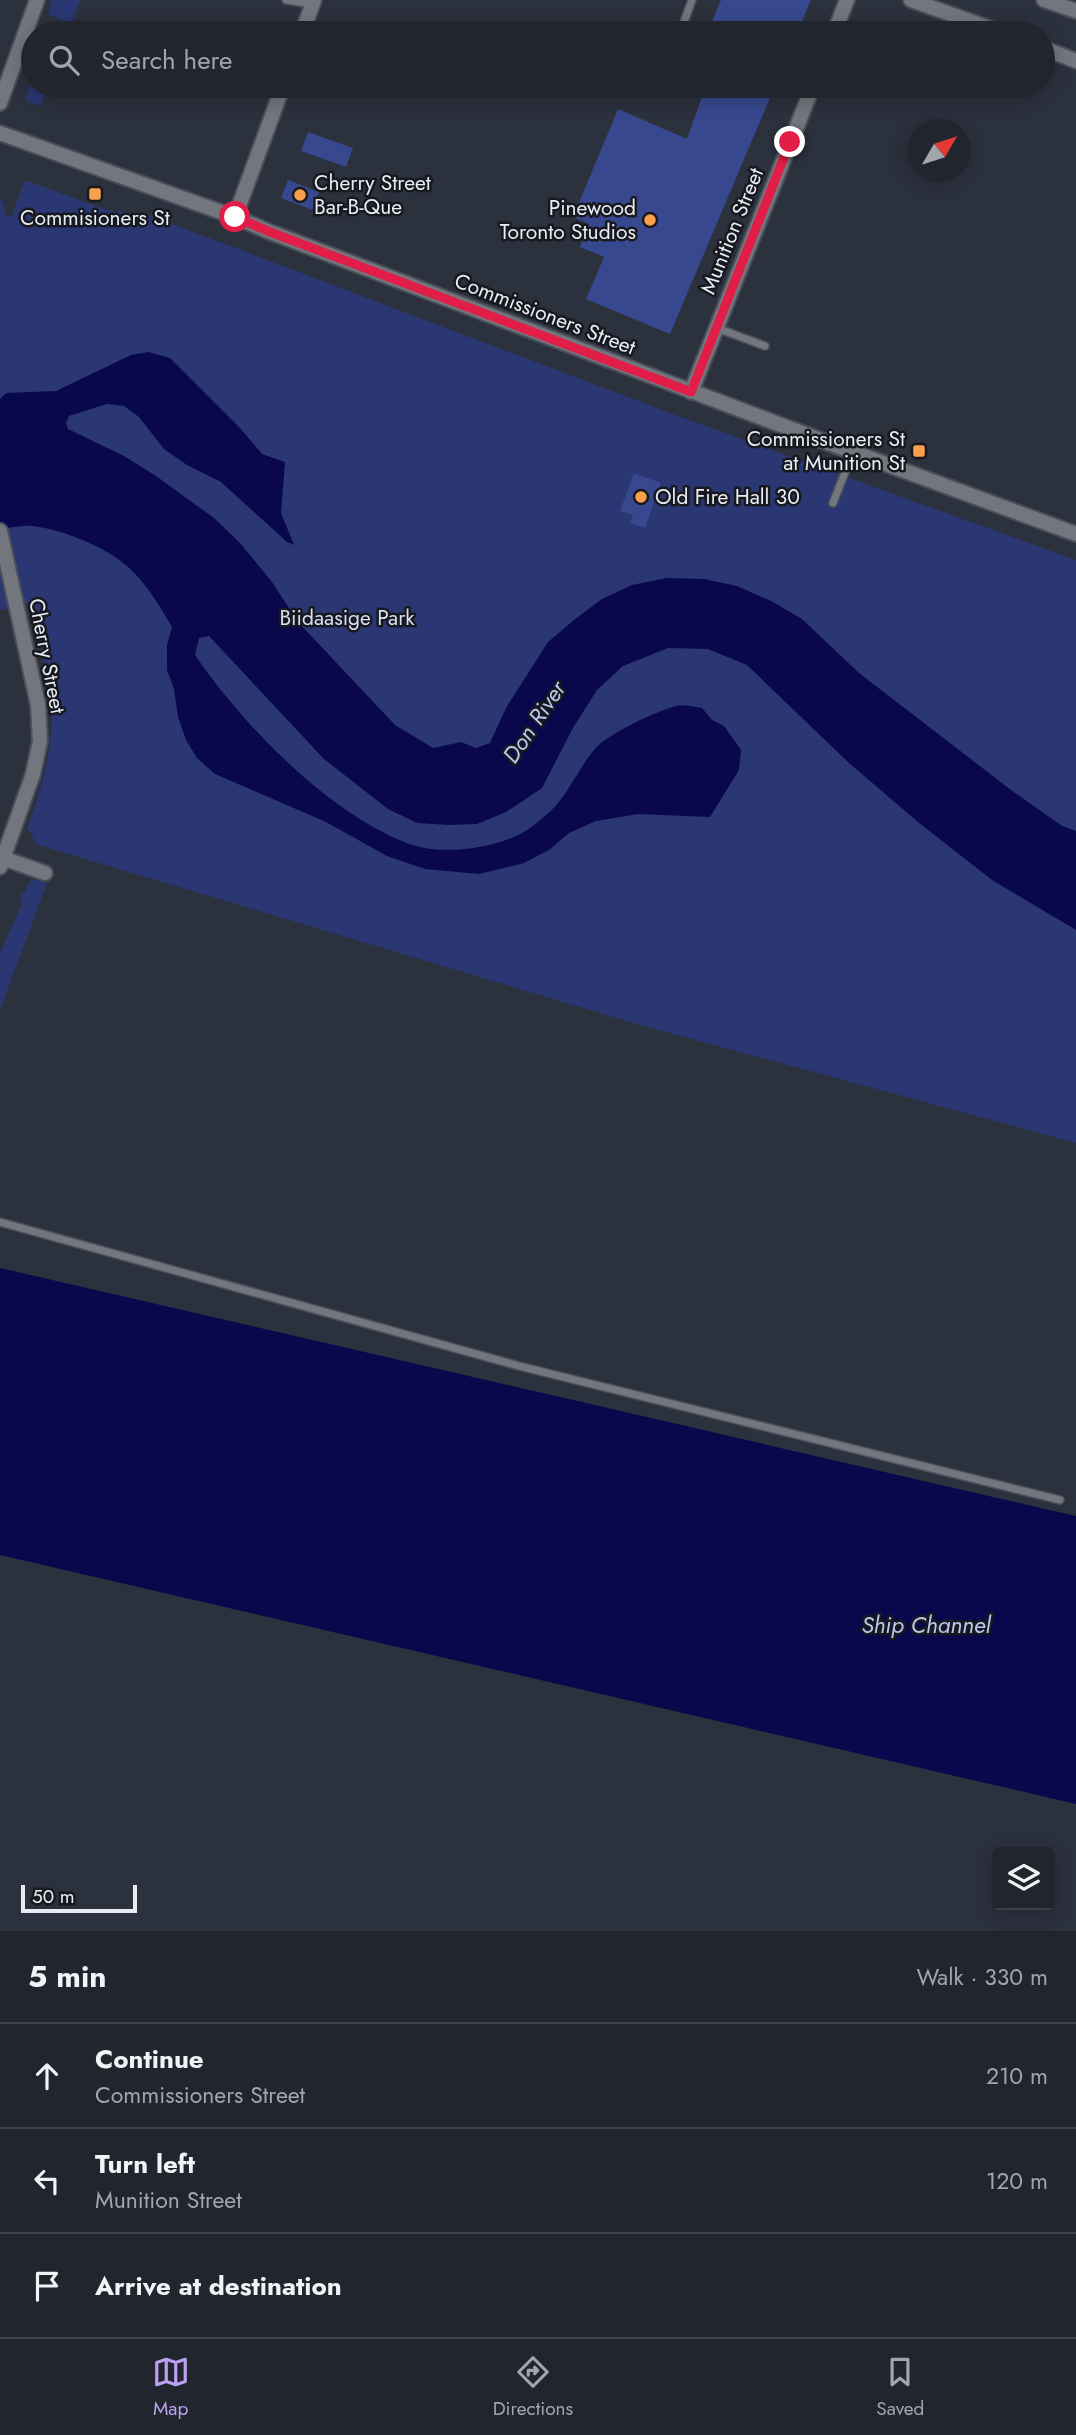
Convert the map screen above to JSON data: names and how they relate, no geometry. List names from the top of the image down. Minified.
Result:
{"streets":{"street":["Munition Street","Commissioners Street","Cherry Street"]},"crossings":[["Munition Street","Commissioners Street"]],"water":["Don River","Ship Channel"],"parks":["Biidaasige Park"],"places":{"transit":["Commisioners St","Commissioners St at Munition St"],"other":["Cherry Street Bar-B-Que","Pinewood Toronto Studios","Old Fire Hall 30"]},"scale_bar":"50 m","north":"top right","page":{"search":"Search here","scale":"50 m","heading":["5 min","Walk · 330 m"],"list":[["Continue","Commissioners Street","210 m"],["Turn left","Munition Street","120 m"],"Arrive at destination"],"nav":["Map","Directions","Saved"]}}
